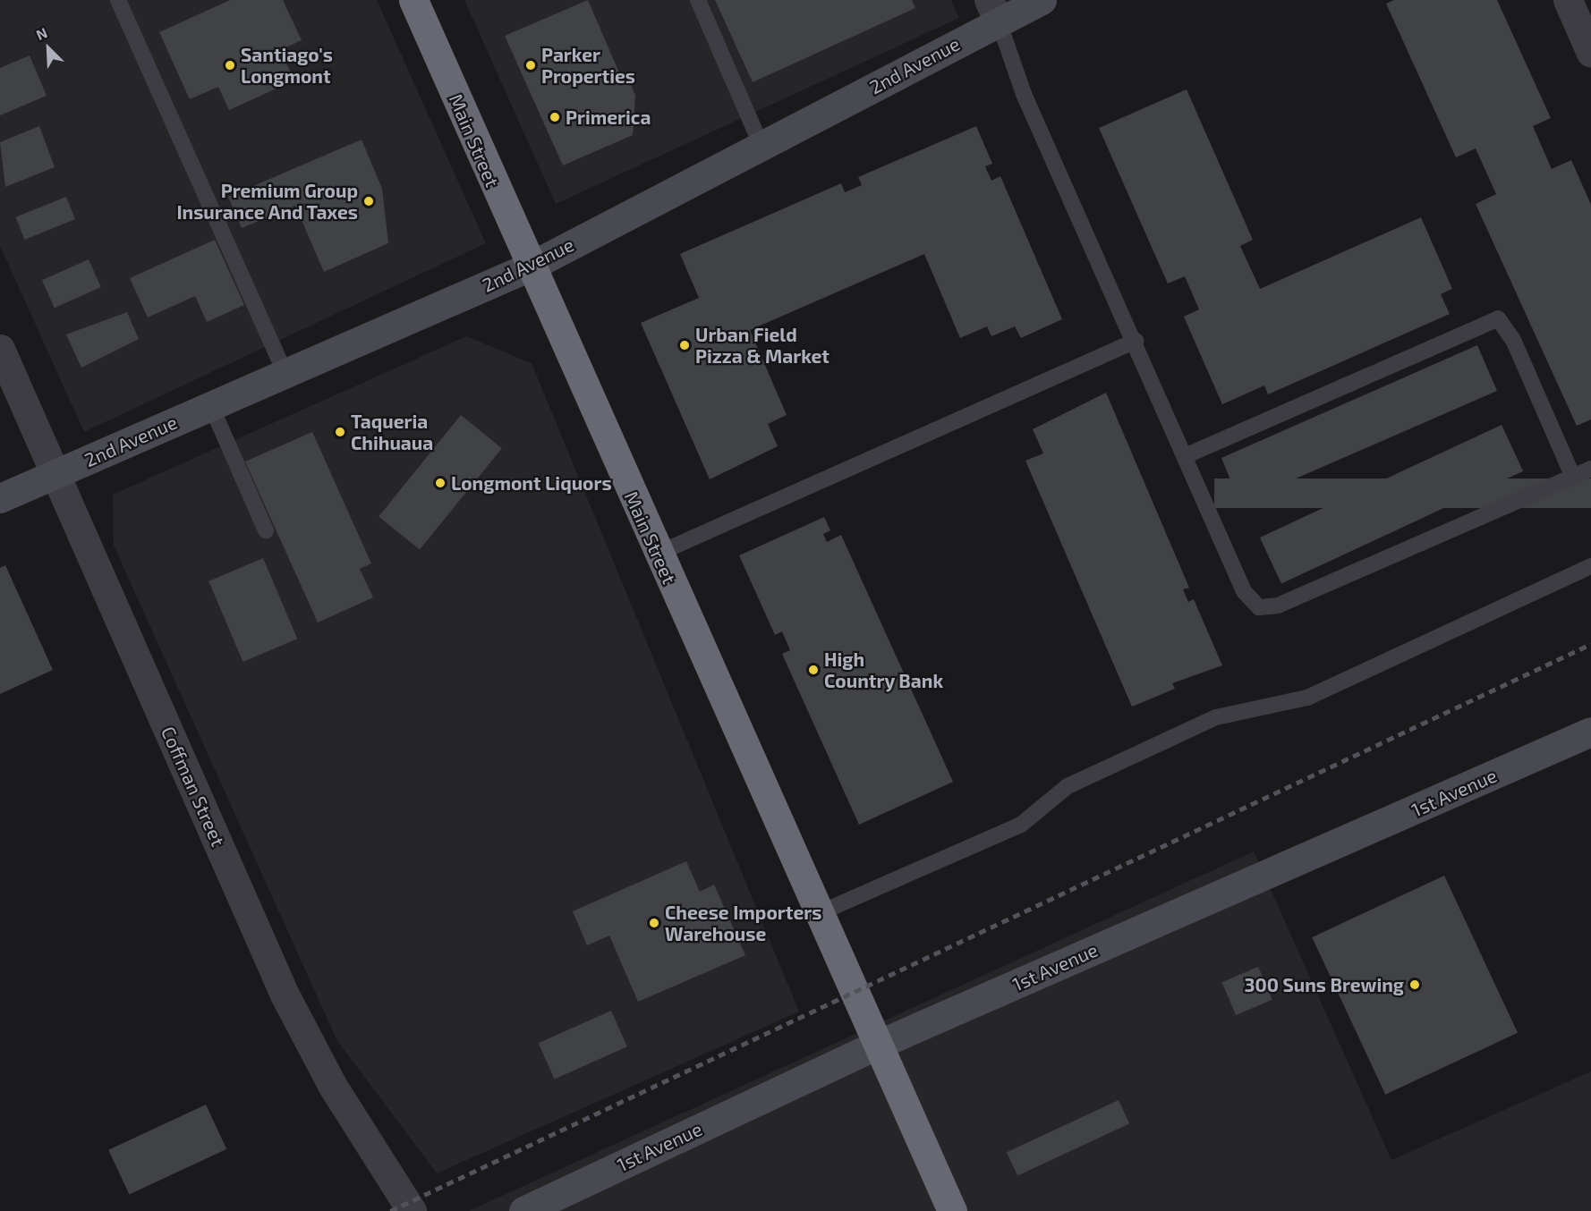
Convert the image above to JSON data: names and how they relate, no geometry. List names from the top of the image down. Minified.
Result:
{"streets":{"highway":["Main Street"],"street":["2nd Avenue","Coffman Street","1st Avenue"]},"crossings":[["2nd Avenue","Main Street"],["2nd Avenue","Coffman Street"],["Main Street","1st Avenue"]],"places":["Santiago's Longmont","Parker Properties","Primerica","Premium Group Insurance And Taxes","Urban Field Pizza & Market","Taqueria Chihuaua","Longmont Liquors","High Country Bank","Cheese Importers Warehouse","300 Suns Brewing"],"north":"top left"}
